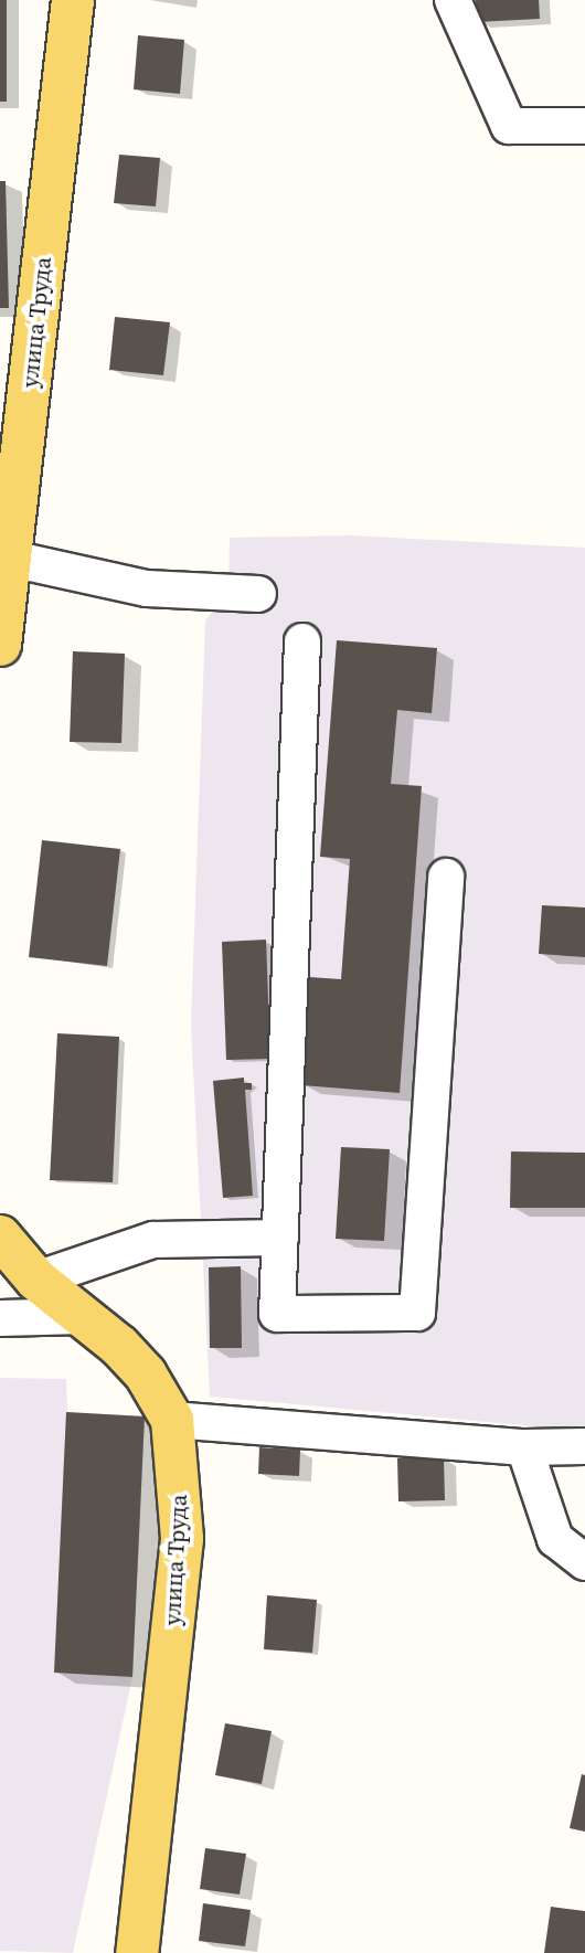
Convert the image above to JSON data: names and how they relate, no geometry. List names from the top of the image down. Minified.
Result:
{"streets":{"main road":["улица Труда"]}}
